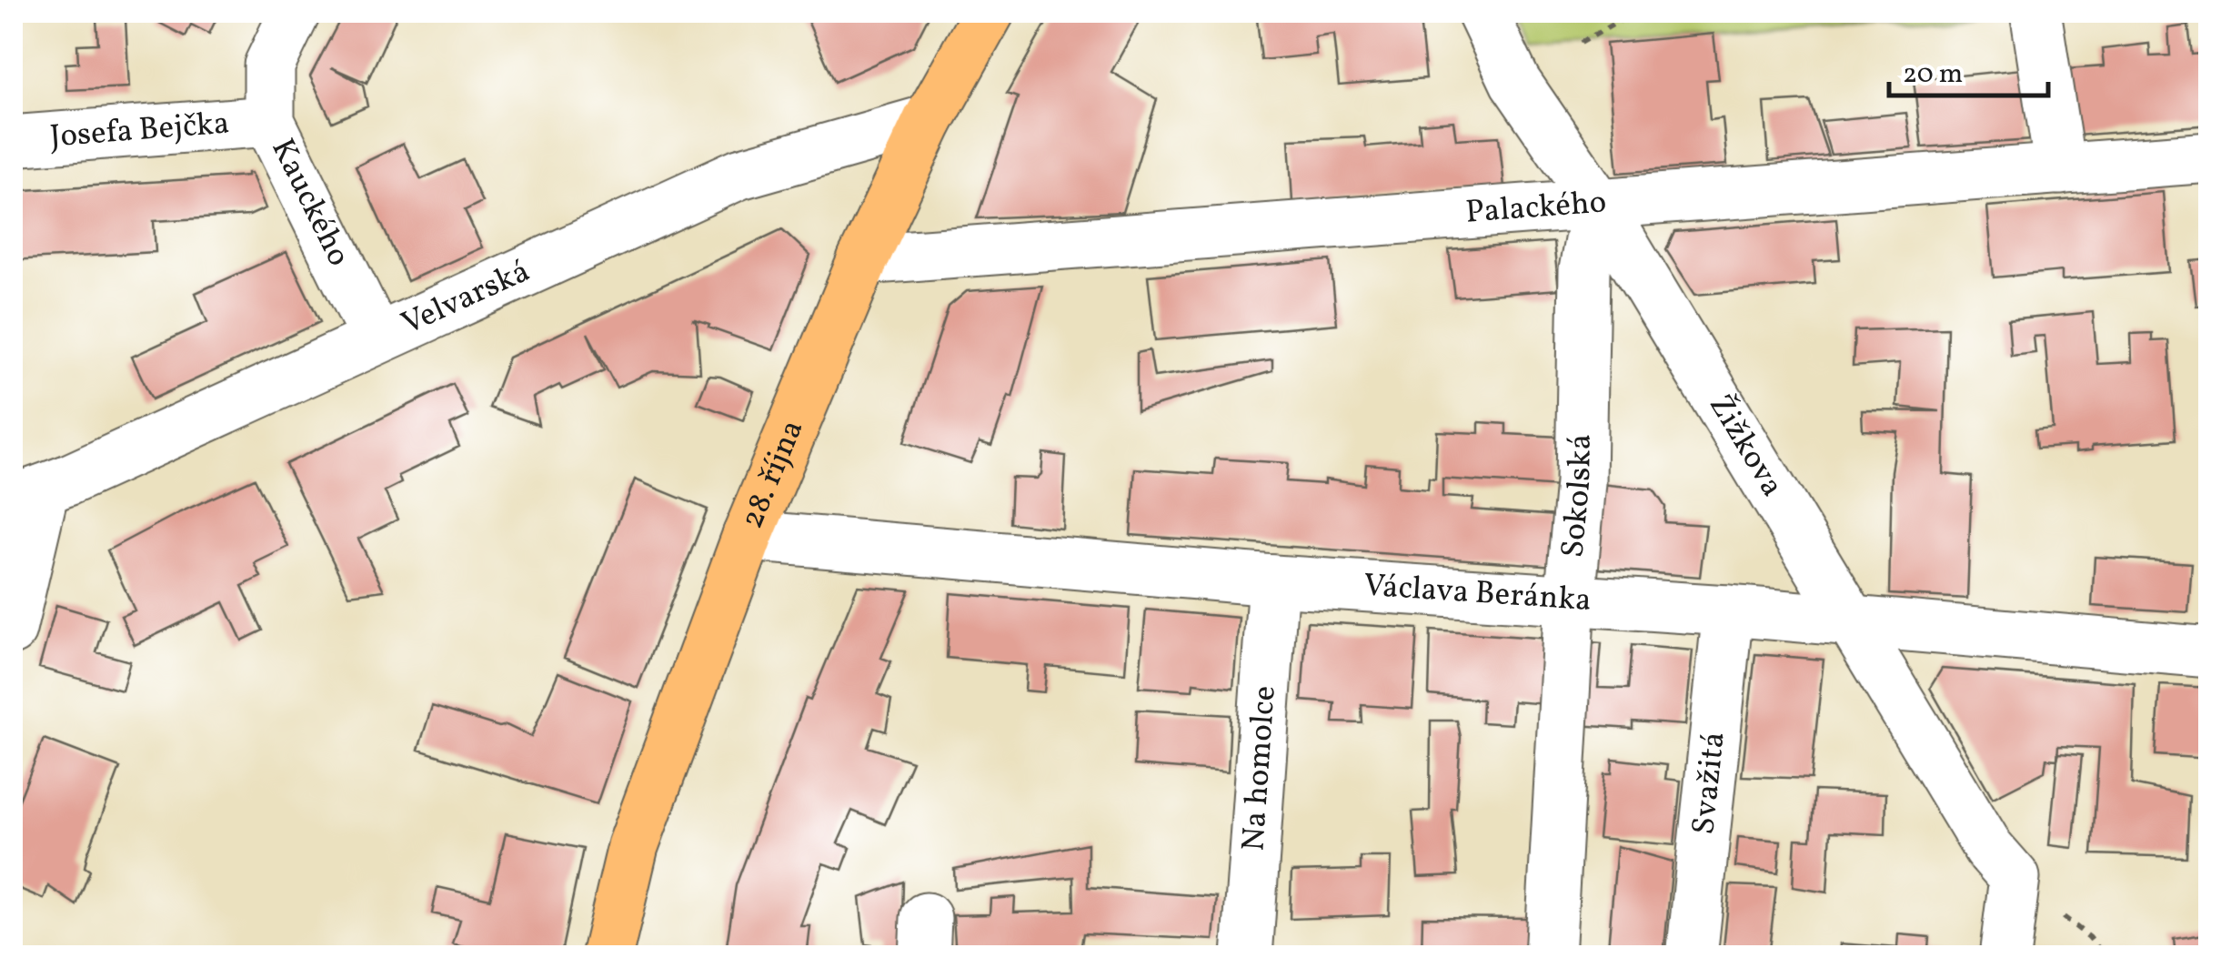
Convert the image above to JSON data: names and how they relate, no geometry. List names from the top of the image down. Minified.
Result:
{"streets":{"main road":["28. října"],"street":["Josefa Bejčka","Kauckého","Palackého","Velvarská","Žižkova","Sokolská","Václava Beránka","Na homolce","Svažitá"]},"crossings":[["Josefa Bejčka","Kauckého"],["Kauckého","Velvarská"],["Palackého","Žižkova"],["Palackého","28. října"],["Palackého","Sokolská"],["Velvarská","28. října"],["Žižkova","Sokolská"],["Žižkova","Václava Beránka"],["28. října","Václava Beránka"],["Sokolská","Václava Beránka"],["Václava Beránka","Na homolce"],["Václava Beránka","Svažitá"]],"scale_bar":"20 m"}
